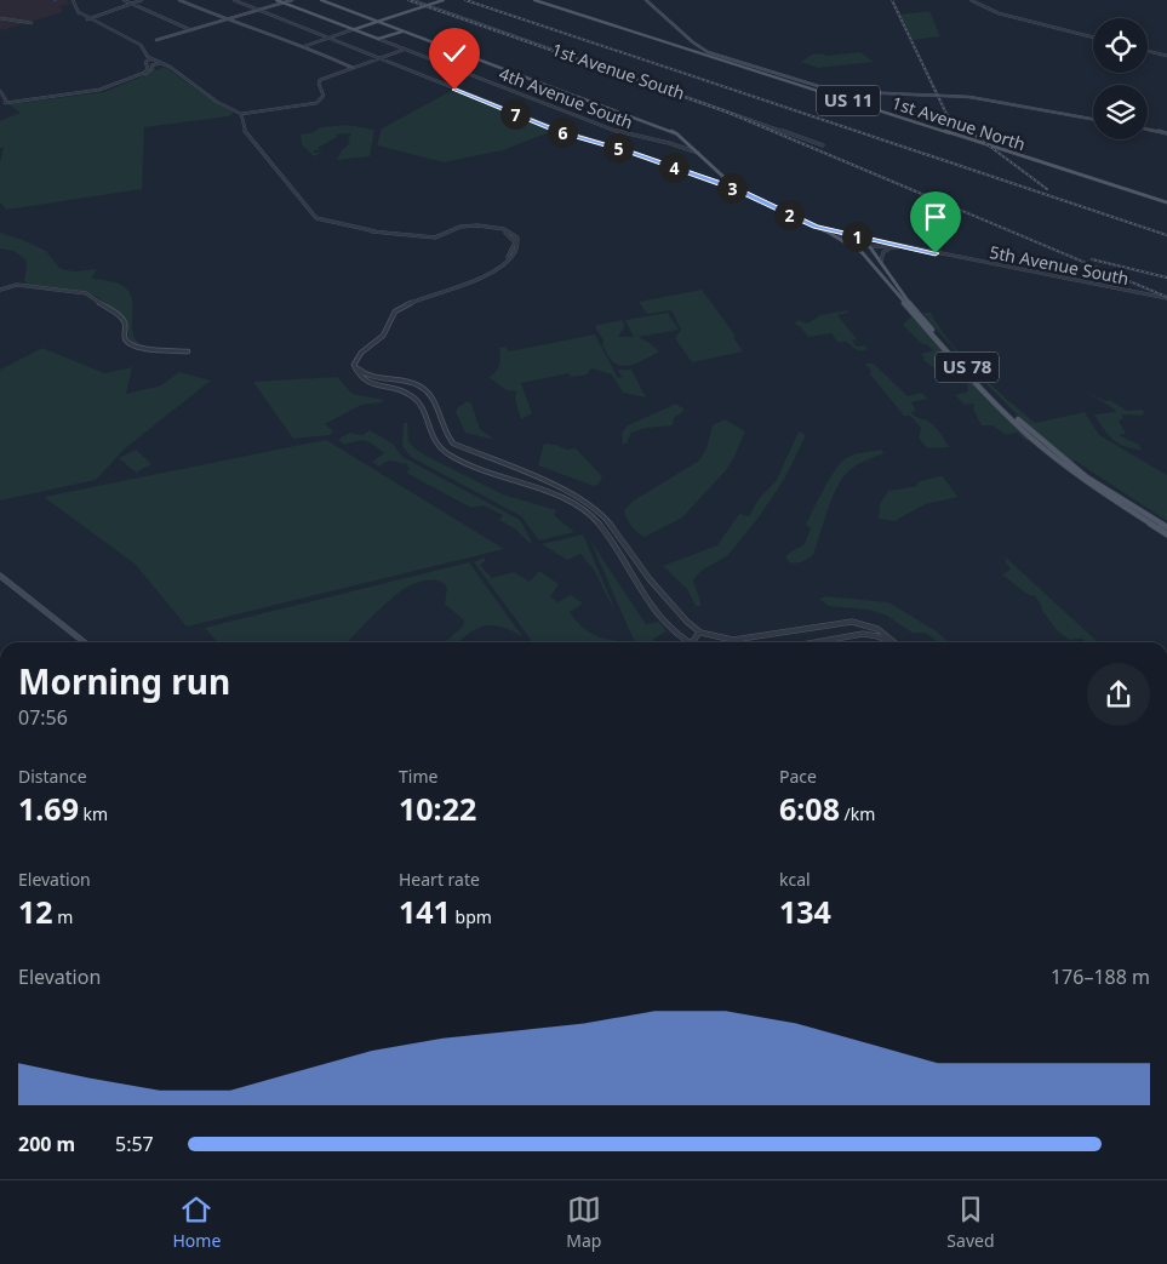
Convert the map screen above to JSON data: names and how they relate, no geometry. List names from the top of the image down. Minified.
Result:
{"streets":{"main road":["4th Avenue South","US 11","1st Avenue North","5th Avenue South","US 78"],"street":["1st Avenue South"]},"crossings":[["4th Avenue South","5th Avenue South"],["4th Avenue South","US 78"],["5th Avenue South","US 78"]],"page":{"pins":["7","6","5","4","3","2","1"],"heading":["Morning run","07:56"],"stats":[["Distance","1.69 km"],["Time","10:22"],["Pace","6:08 /km"],["Elevation","12 m"],["Heart rate","141 bpm"],["kcal","134"]],"chart":["Elevation","176–188 m"],"list":[{"name":"200 m","note":"5:57"}],"tabs":["Home","Map","Saved"]}}
